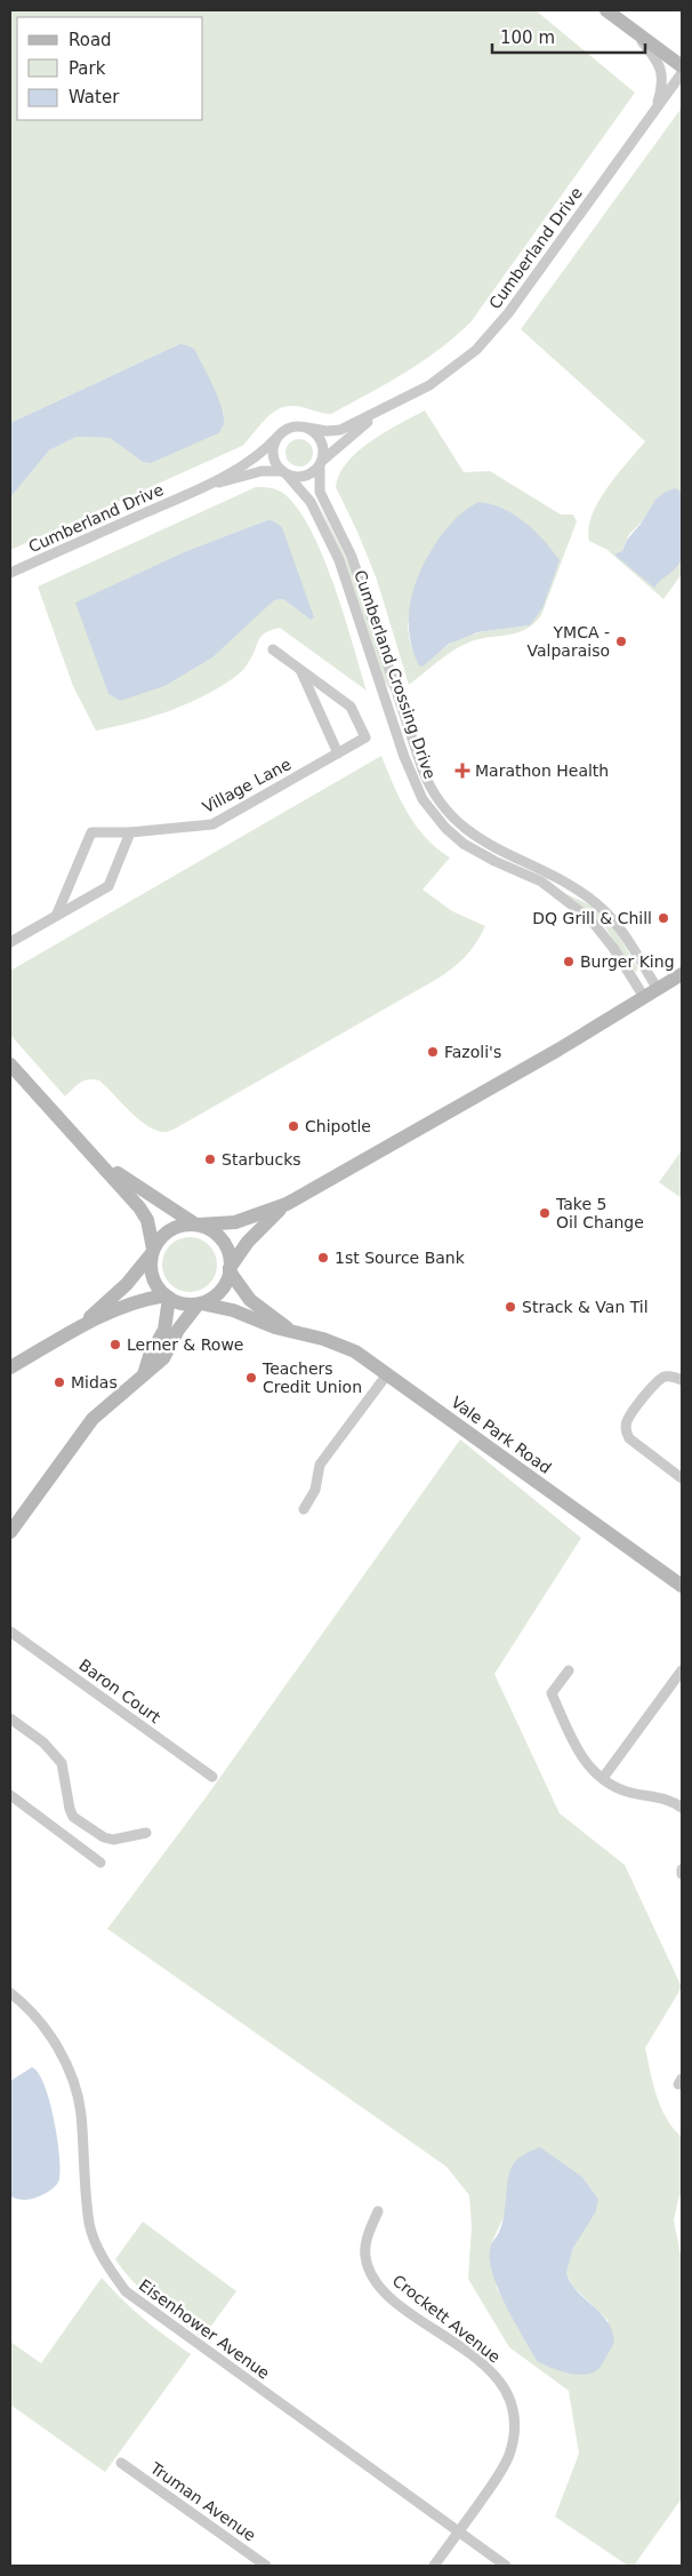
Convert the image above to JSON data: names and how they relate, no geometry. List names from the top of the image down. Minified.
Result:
{"streets":{"main road":["Vale Park Road"],"street":["Cumberland Drive","Cumberland Crossing Drive","Village Lane","Baron Court","Crockett Avenue","Eisenhower Avenue","Truman Avenue"]},"crossings":[["Cumberland Drive","Cumberland Crossing Drive"],["Crockett Avenue","Eisenhower Avenue"]],"places":{"other":["YMCA - Valparaiso","DQ Grill & Chill","Burger King","Fazoli's","Chipotle","Starbucks","Take 5 Oil Change","1st Source Bank","Strack & Van Til","Lerner & Rowe","Teachers Credit Union","Midas"],"health":["Marathon Health"]},"legend":["Road","Park","Water"],"scale_bar":"100 m"}
